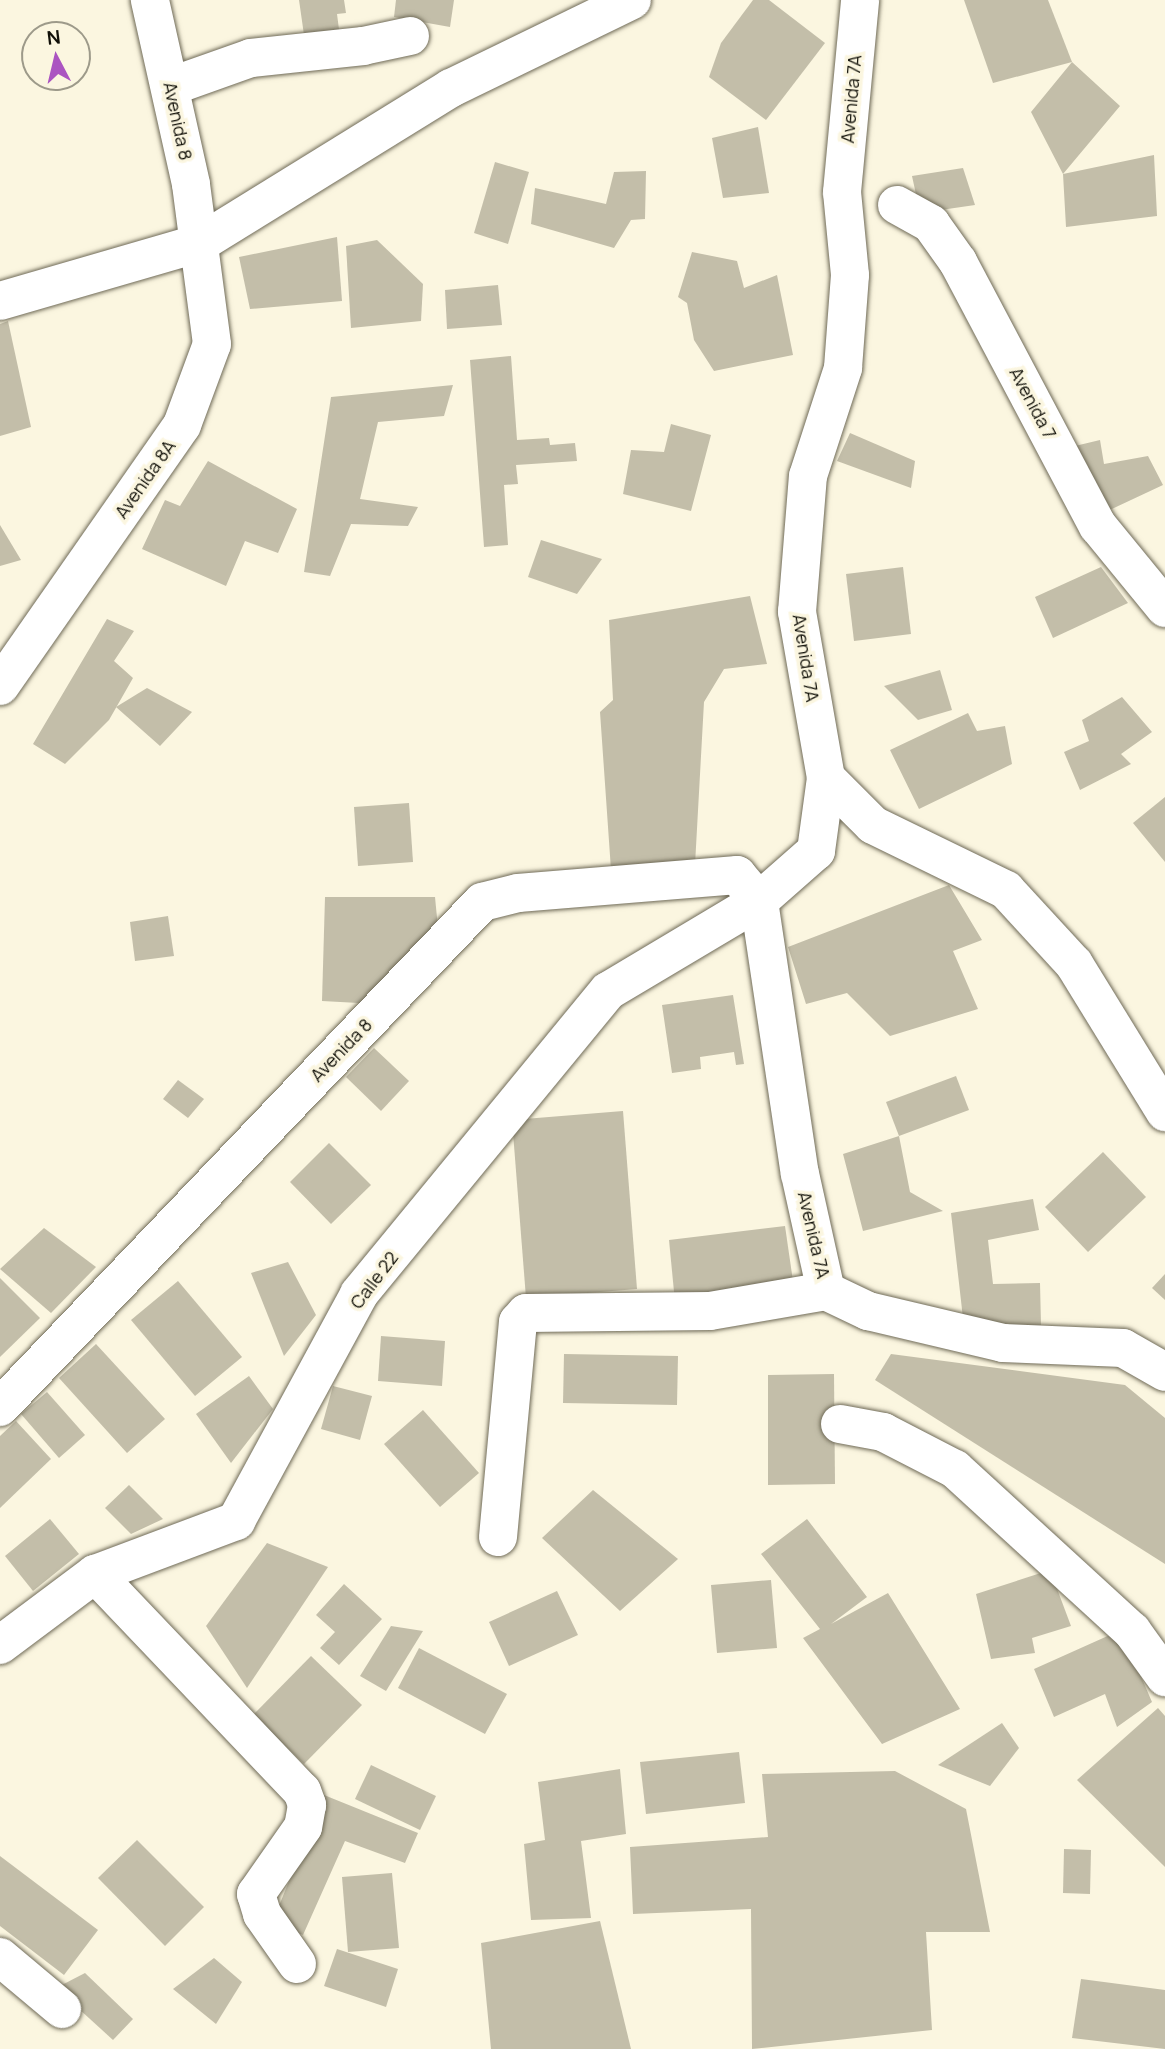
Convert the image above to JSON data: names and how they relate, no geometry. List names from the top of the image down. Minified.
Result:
{"streets":{"street":["Avenida 7A","Avenida 8","Avenida 7","Avenida 8A","Calle 22"]},"crossings":[["Avenida 7A","Avenida 8"],["Avenida 7A","Calle 22"],["Avenida 8","Avenida 8A"],["Avenida 8","Calle 22"]],"north":"top"}
